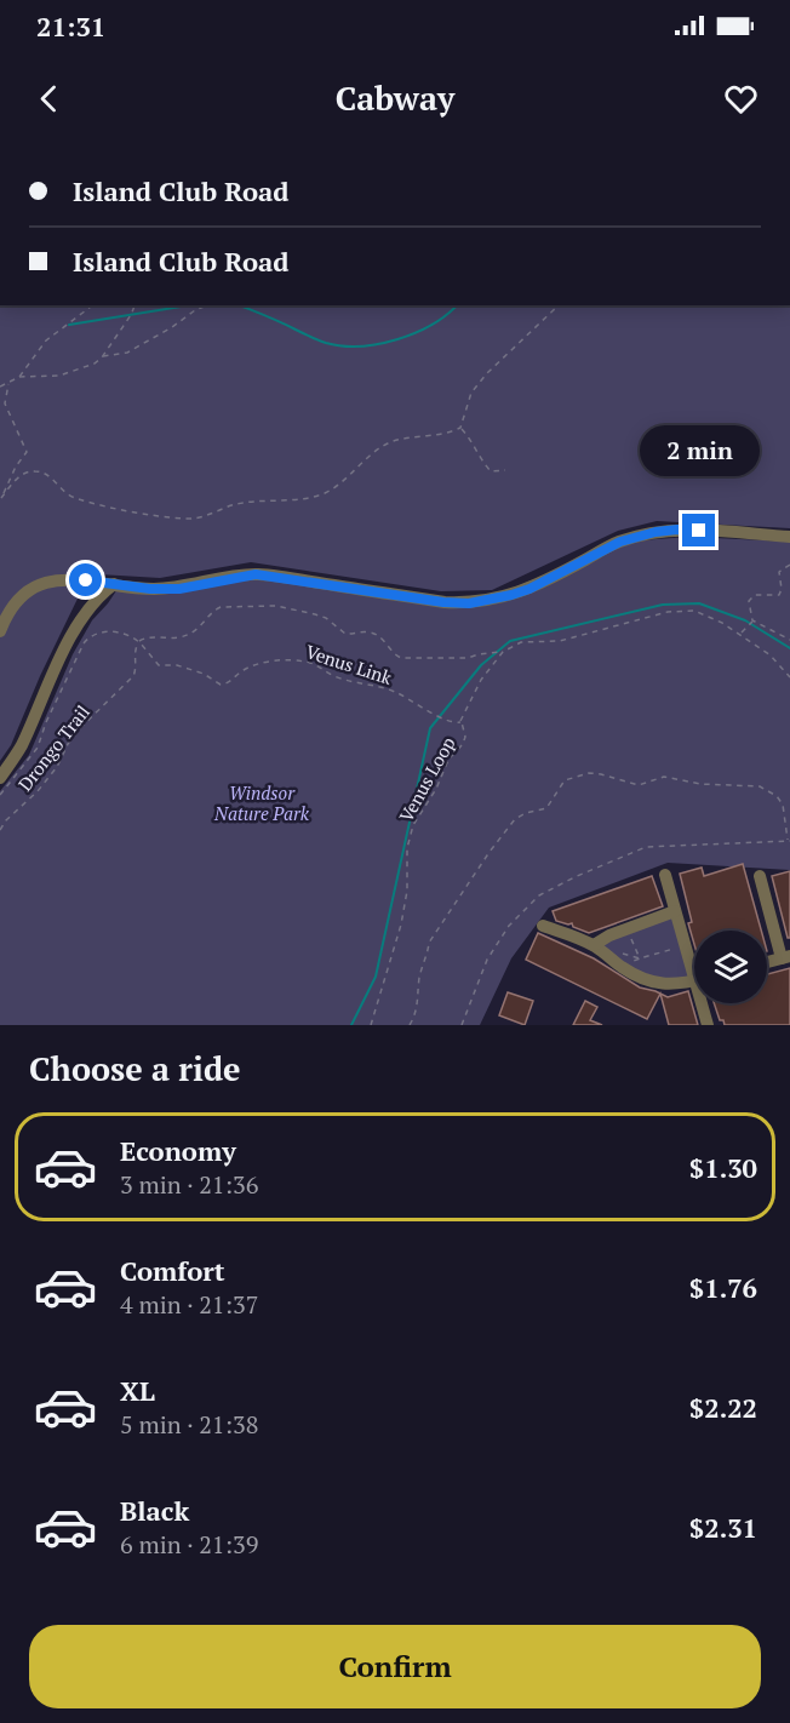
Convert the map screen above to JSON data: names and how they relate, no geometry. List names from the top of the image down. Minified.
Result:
{"streets":{"path":["Venus Link","Drongo Trail","Venus Loop"]},"crossings":[["Venus Link","Drongo Trail"],["Venus Link","Venus Loop"]],"parks":["Windsor Nature Park"],"page":{"status":"21:31","header":"Cabway","banner":["Island Club Road","Island Club Road"],"bubble":"2 min","heading":"Choose a ride","list":[{"name":"Economy","note":"3 min · 21:36","value":"$1.30"},{"name":"Comfort","note":"4 min · 21:37","value":"$1.76"},{"name":"XL","note":"5 min · 21:38","value":"$2.22"},{"name":"Black","note":"6 min · 21:39","value":"$2.31"}],"buttons":"Confirm"}}
